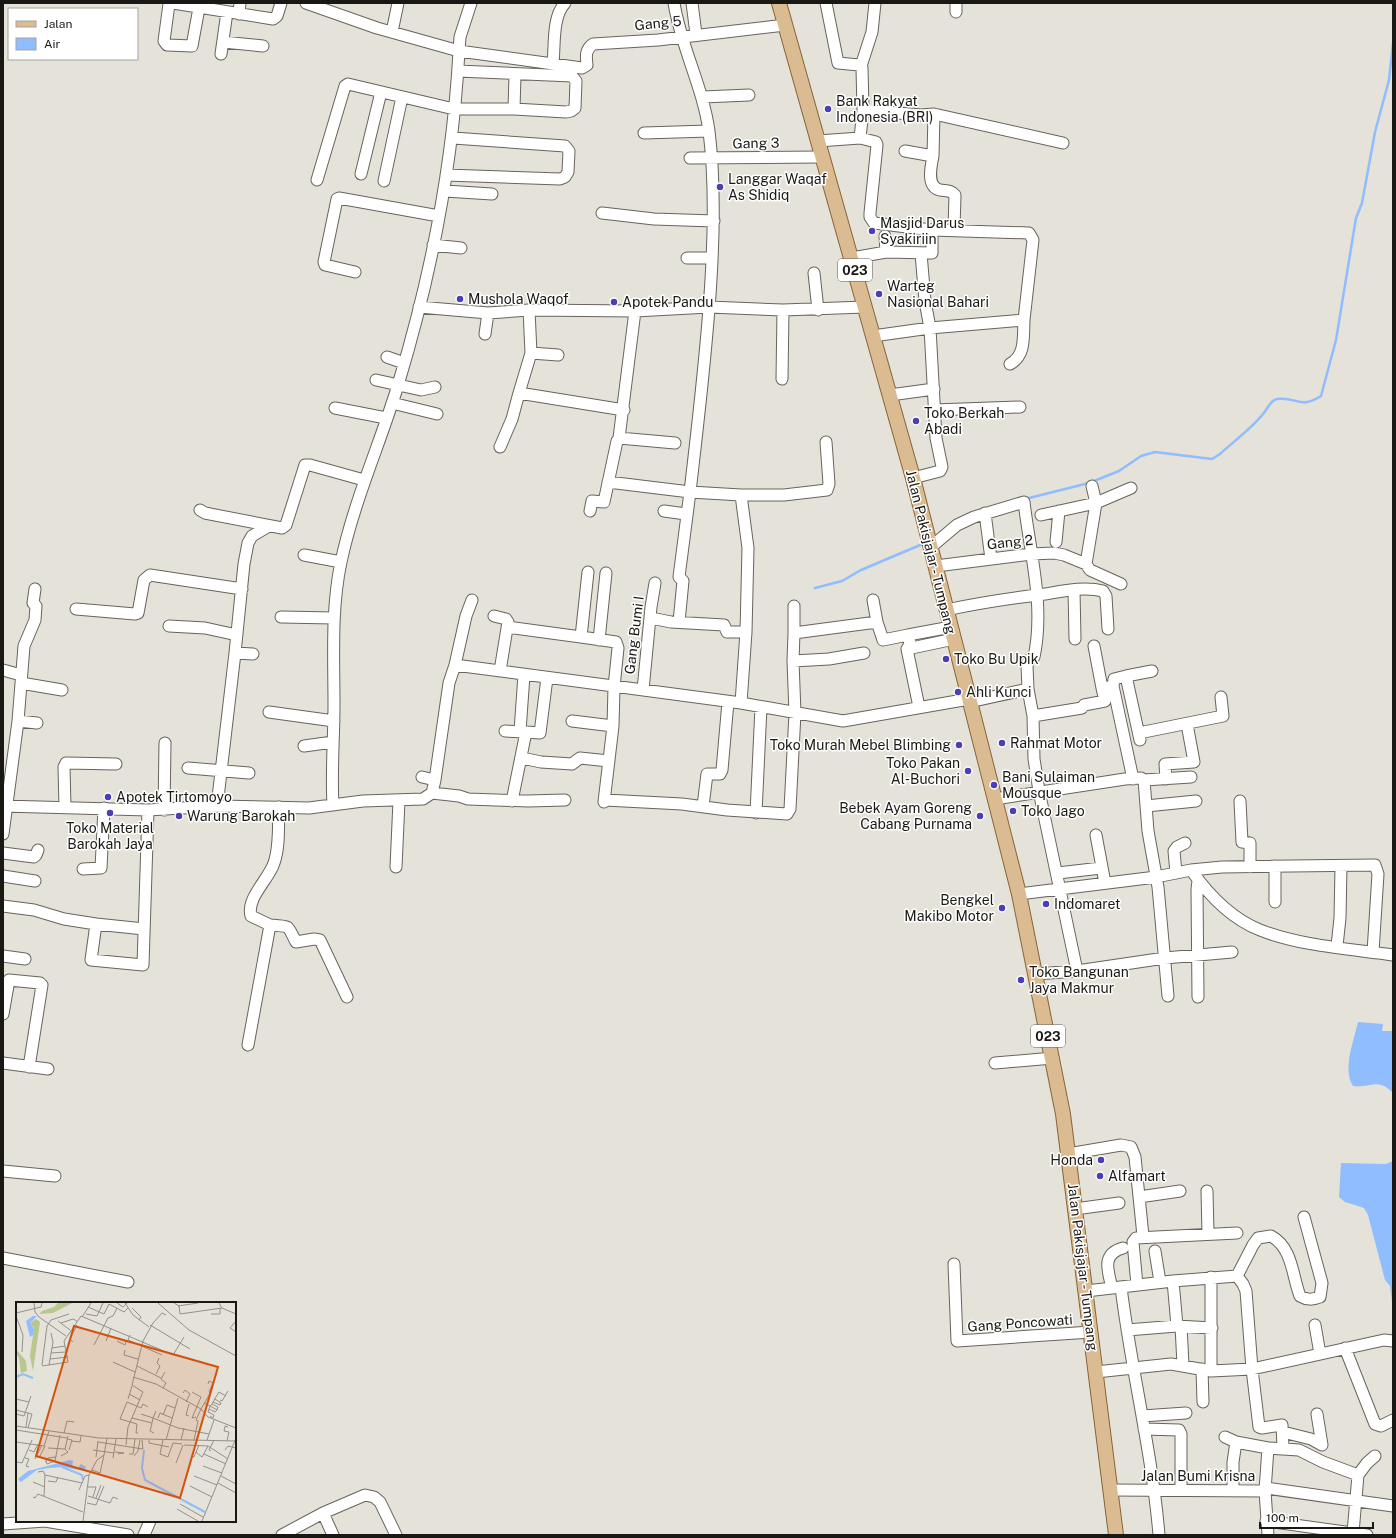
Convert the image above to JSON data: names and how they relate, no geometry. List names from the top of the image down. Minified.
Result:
{"streets":{"main road":["023","Jalan Pakisjajar - Tumpang"],"street":["Gang 5","Gang 3","Gang 2","Gang Bumi I","Gang Poncowati","Jalan Bumi Krisna"]},"crossings":[["Gang 5","Jalan Pakisjajar - Tumpang"],["Gang 3","Jalan Pakisjajar - Tumpang"],["Gang 2","Jalan Pakisjajar - Tumpang"],["Jalan Pakisjajar - Tumpang","Gang Poncowati"],["Jalan Pakisjajar - Tumpang","Jalan Bumi Krisna"]],"places":["Bank Rakyat Indonesia (BRI)","Langgar Waqaf As Shidiq","Masjid Darus Syakiriin","Warteg Nasional Bahari","Mushola Waqof","Apotek Pandu","Toko Berkah Abadi","Toko Bu Upik","Ahli Kunci","Rahmat Motor","Toko Murah Mebel Blimbing","Toko Pakan Al-Buchori","Bani Sulaiman Mousque","Apotek Tirtomoyo","Toko Jago","Toko Material Barokah Jaya","Warung Barokah","Bebek Ayam Goreng Cabang Purnama","Indomaret","Bengkel Makibo Motor","Toko Bangunan Jaya Makmur","Honda","Alfamart"],"legend":["Jalan","Air"],"scale_bar":"100 m"}
